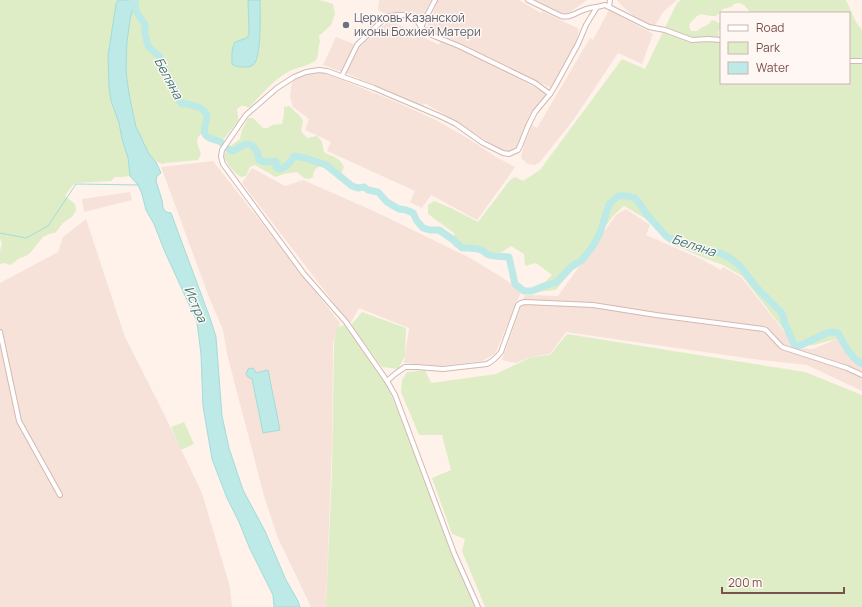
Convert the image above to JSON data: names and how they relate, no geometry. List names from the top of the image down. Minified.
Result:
{"water":["Беляна","Истра"],"places":["Церковь Казанской иконы Божией Матери"],"legend":["Road","Park","Water"],"scale_bar":"200 m"}
